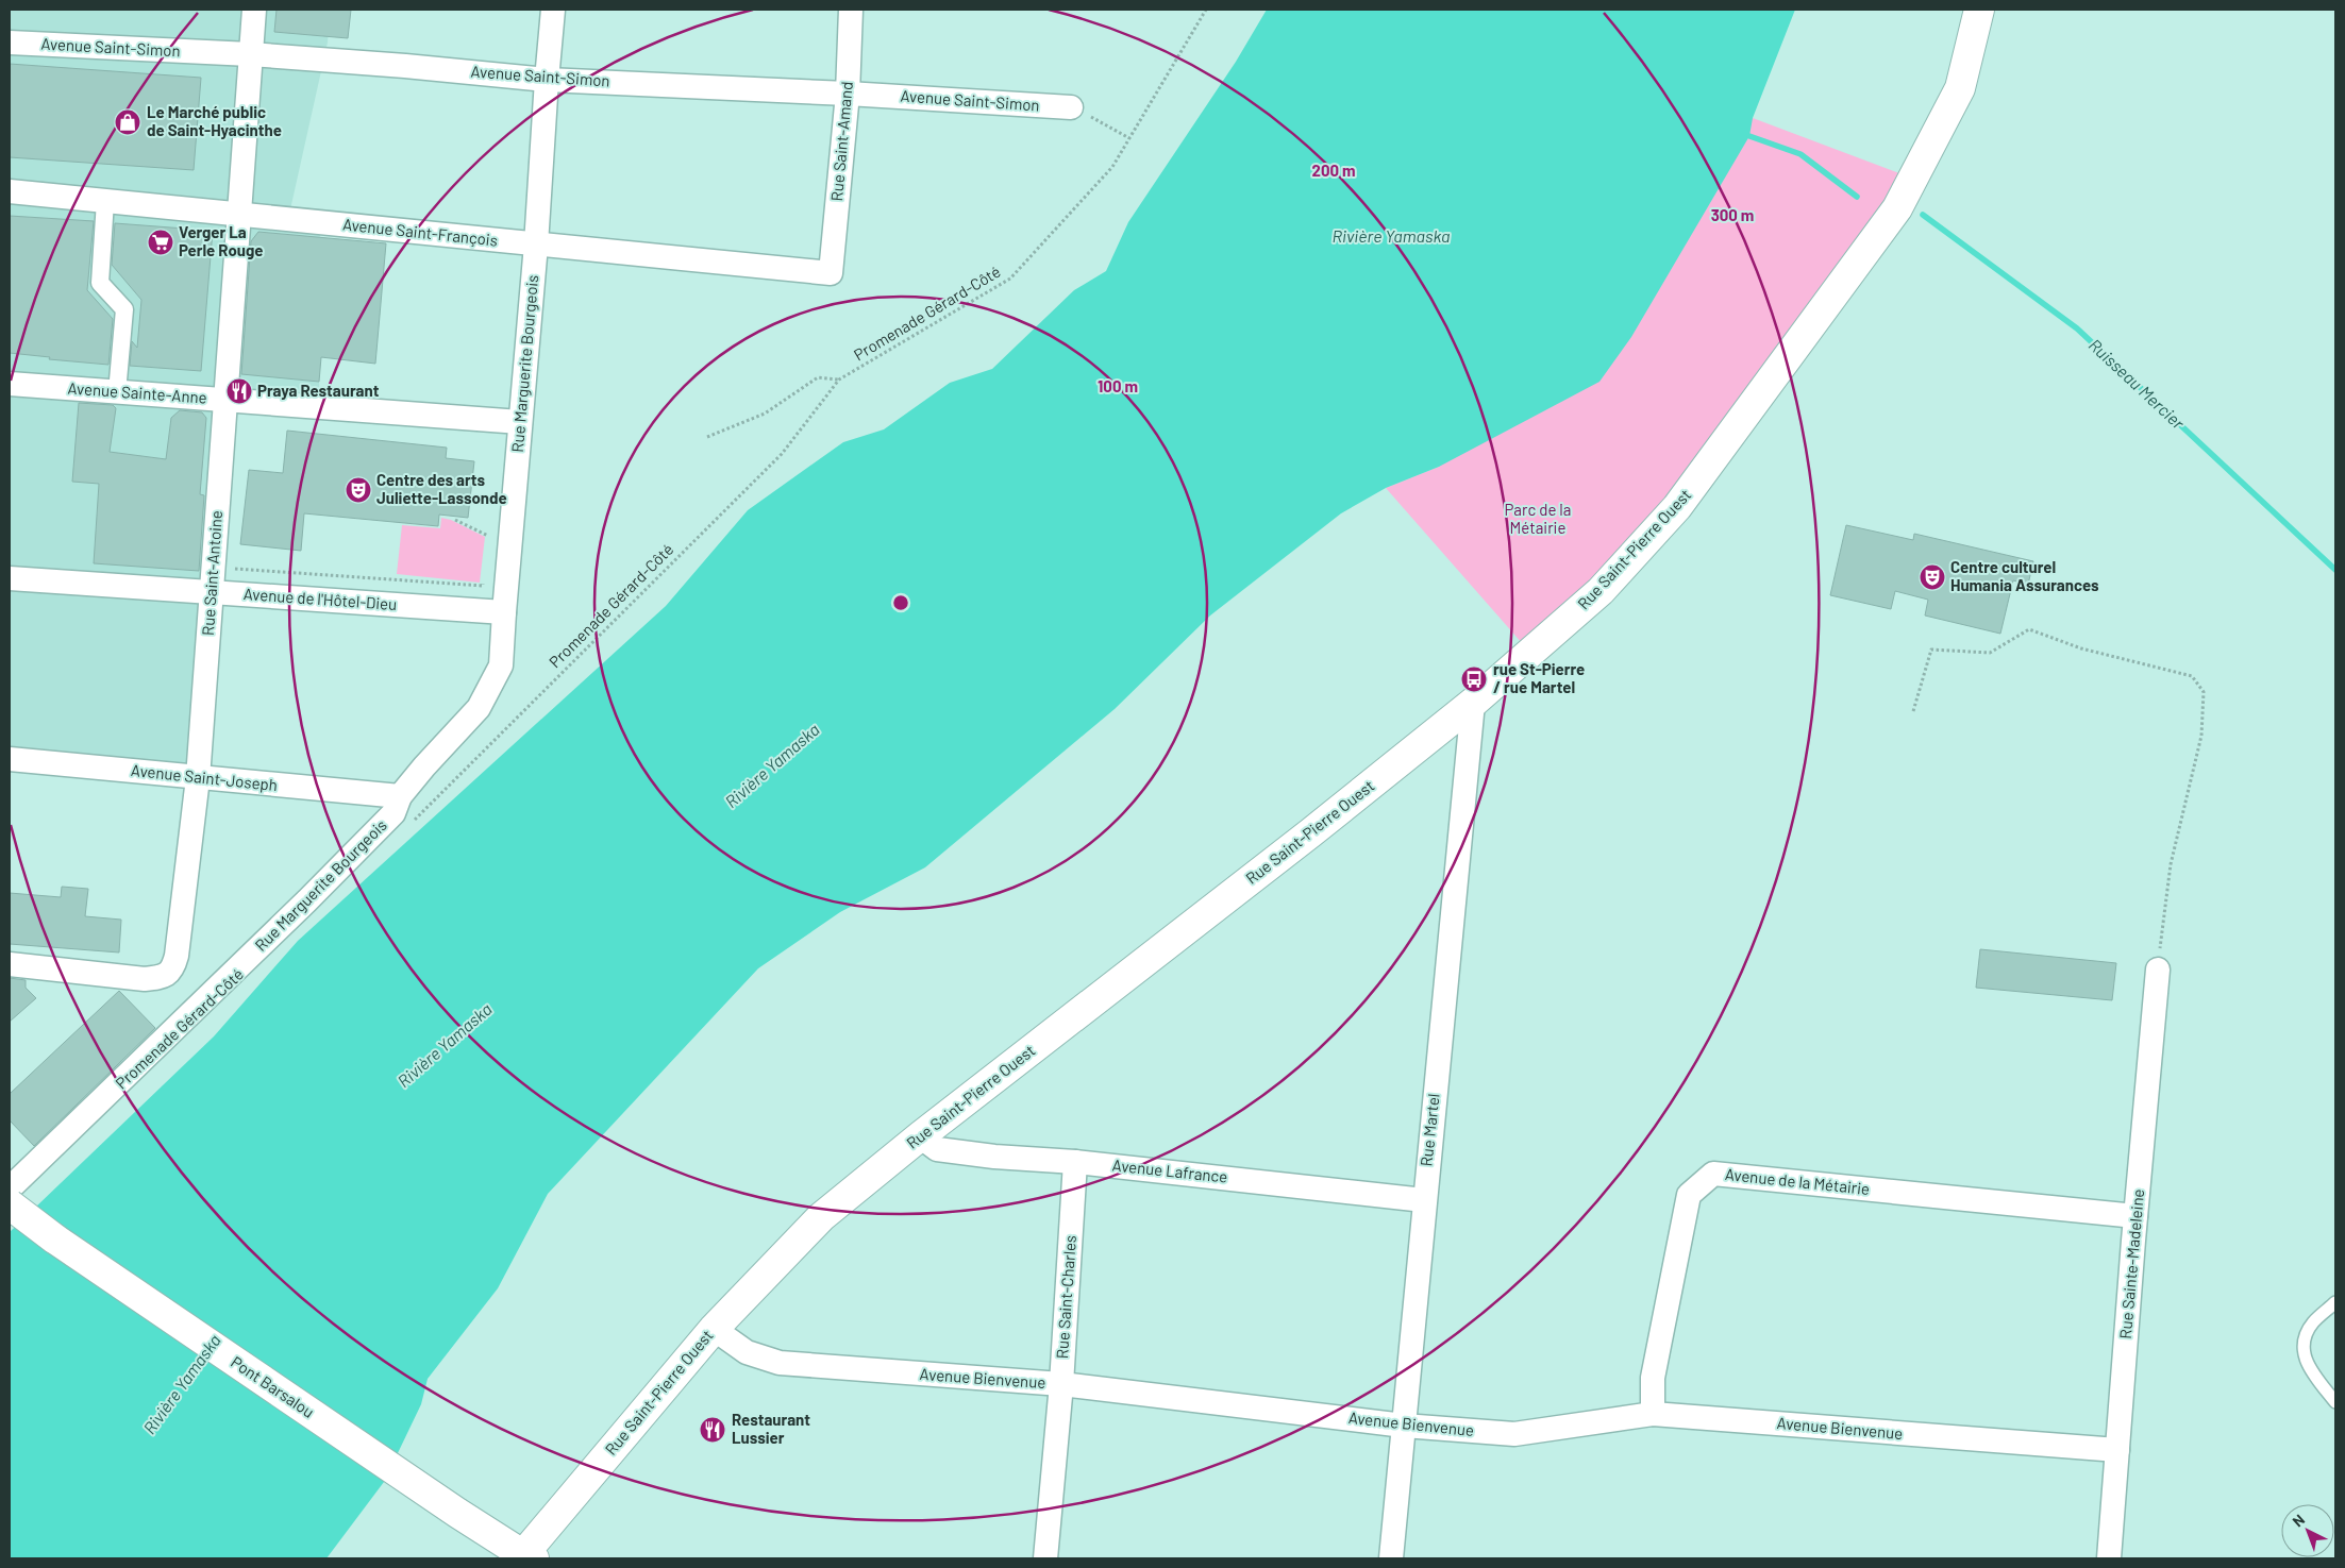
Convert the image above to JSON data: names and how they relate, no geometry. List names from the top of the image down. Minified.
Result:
{"streets":{"street":["Avenue Saint-Simon","Rue Saint-Amand","Avenue Saint-François","Rue Marguerite Bourgeois","Avenue Sainte-Anne","Rue Saint-Pierre Ouest","Rue Saint-Antoine","Avenue de l'Hôtel-Dieu","Avenue Saint-Joseph","Rue Martel","Avenue Lafrance","Avenue de la Métairie","Rue Sainte-Madeleine","Rue Saint-Charles","Avenue Bienvenue","Pont Barsalou"],"path":["Promenade Gérard-Côté"]},"crossings":[["Avenue Saint-Simon","Rue Saint-Amand"],["Avenue Saint-Simon","Rue Marguerite Bourgeois"],["Avenue Saint-Simon","Rue Saint-Antoine"],["Rue Saint-Amand","Avenue Saint-François"],["Avenue Saint-François","Rue Marguerite Bourgeois"],["Avenue Saint-François","Rue Saint-Antoine"],["Rue Marguerite Bourgeois","Avenue Sainte-Anne"],["Rue Marguerite Bourgeois","Avenue de l'Hôtel-Dieu"],["Rue Marguerite Bourgeois","Avenue Saint-Joseph"],["Avenue Sainte-Anne","Rue Saint-Antoine"],["Rue Saint-Pierre Ouest","Rue Martel"],["Rue Saint-Pierre Ouest","Avenue Lafrance"],["Rue Saint-Pierre Ouest","Avenue Bienvenue"],["Rue Saint-Pierre Ouest","Pont Barsalou"],["Rue Saint-Antoine","Avenue de l'Hôtel-Dieu"],["Rue Saint-Antoine","Avenue Saint-Joseph"],["Rue Martel","Avenue Lafrance"],["Rue Martel","Avenue Bienvenue"],["Avenue Lafrance","Rue Saint-Charles"],["Avenue de la Métairie","Rue Sainte-Madeleine"],["Avenue de la Métairie","Avenue Bienvenue"],["Rue Sainte-Madeleine","Avenue Bienvenue"],["Rue Saint-Charles","Avenue Bienvenue"]],"water":["Rivière Yamaska","Ruisseau Mercier"],"parks":["Parc de la Métairie"],"places":{"shop":["Le Marché public de Saint-Hyacinthe"],"supermarket":["Verger La Perle Rouge"],"restaurant":["Praya Restaurant","Restaurant Lussier"],"theatre":["Centre des arts Juliette-Lassonde","Centre culturel Humania Assurances"],"bus stop":["rue St-Pierre / rue Martel"]},"north":"top left","rings":["200 m","300 m","100 m"]}
